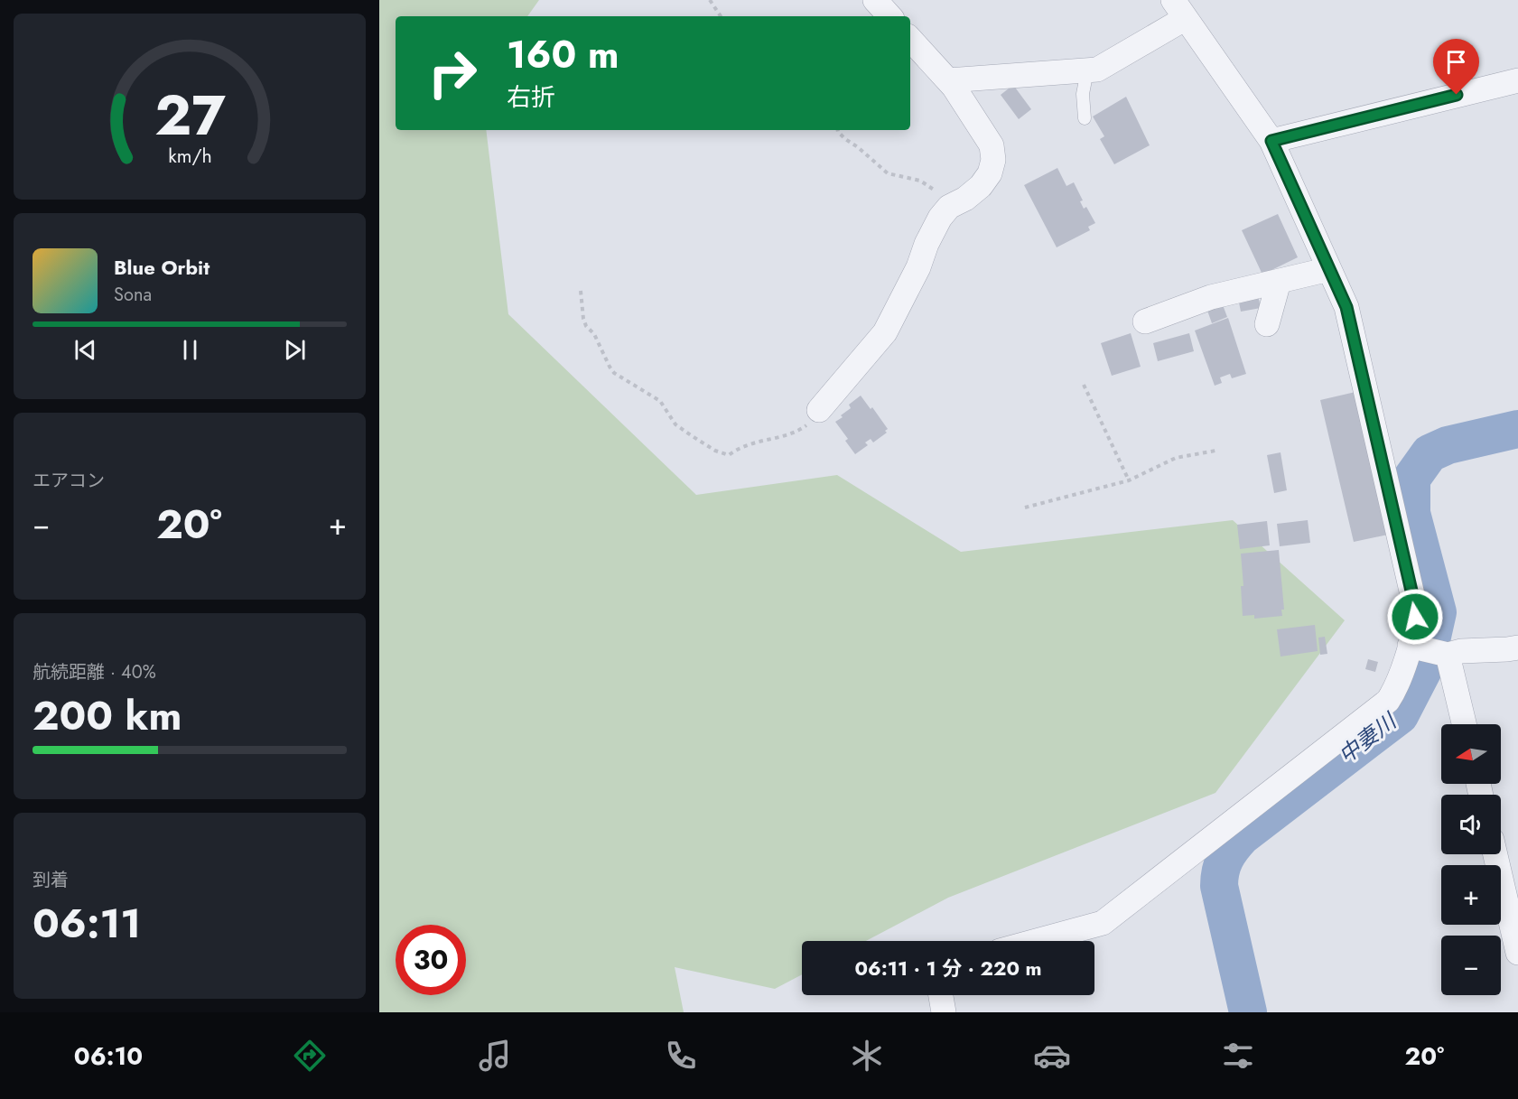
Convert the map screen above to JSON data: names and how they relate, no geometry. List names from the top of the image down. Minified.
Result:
{"water":["中妻川"],"north":"left","page":{"turn":["160 m","右折"],"song":["Blue Orbit","Sona"],"tile":["エアコン",["航続距離 · 40%","200 km"],["到着","06:11"]],"heat":["−","20°","+"],"map_buttons":["+","−"],"limit":"30","trip":"06:11 · 1 分 · 220 m","tabs":["06:10","20°"],"gauge":["27","km/h"]}}
